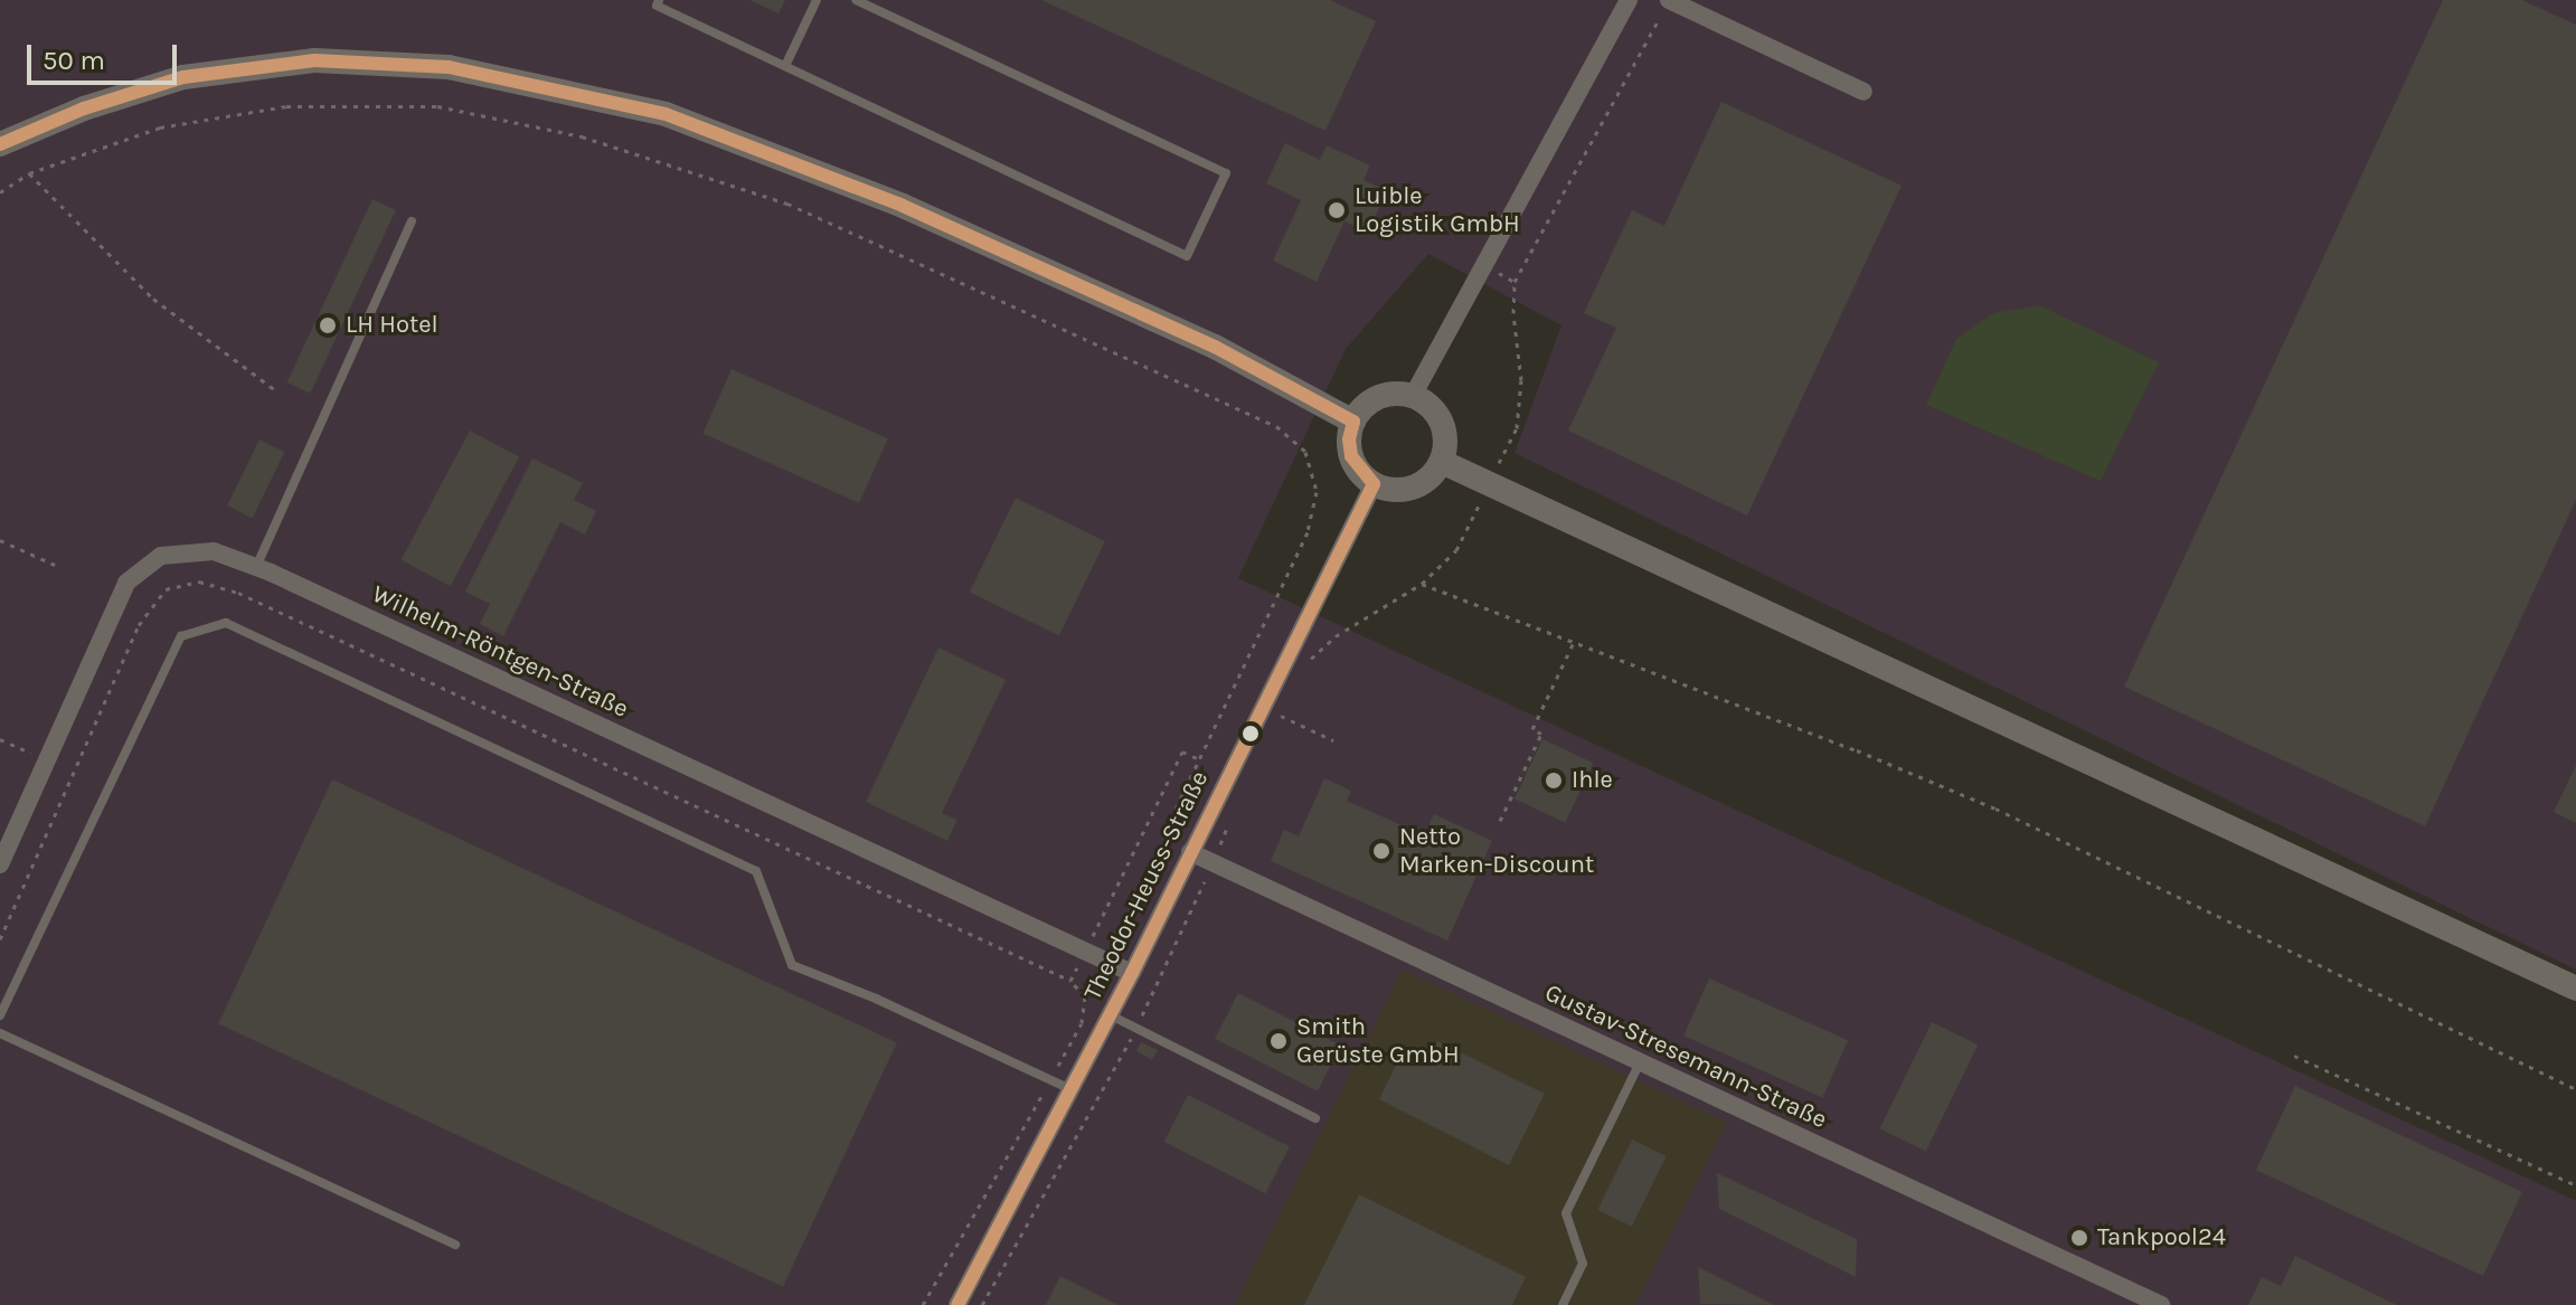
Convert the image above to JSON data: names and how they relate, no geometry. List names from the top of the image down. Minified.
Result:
{"streets":{"street":["Wilhelm-Röntgen-Straße","Theodor-Heuss-Straße","Gustav-Stresemann-Straße"]},"crossings":[["Wilhelm-Röntgen-Straße","Theodor-Heuss-Straße"],["Theodor-Heuss-Straße","Gustav-Stresemann-Straße"]],"places":["Luible Logistik GmbH","LH Hotel","Ihle","Netto Marken-Discount","Smith Gerüste GmbH","Tankpool24"],"scale_bar":"50 m"}
